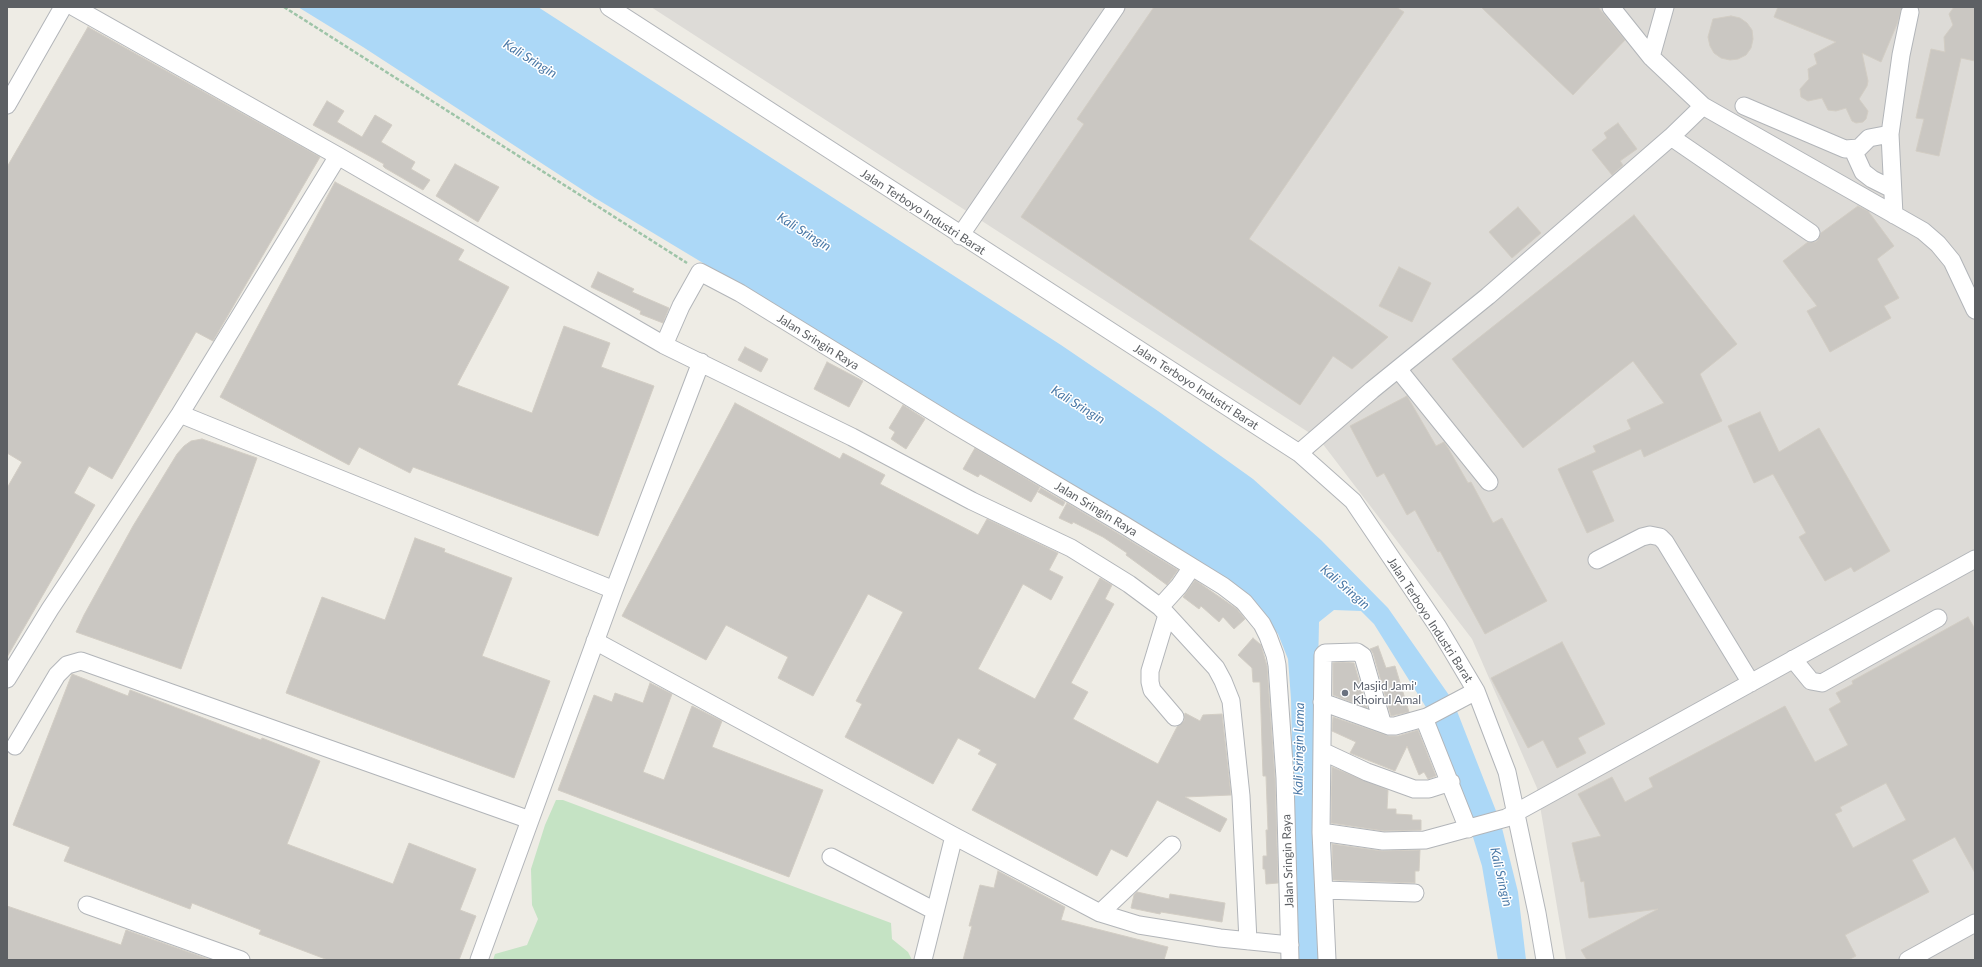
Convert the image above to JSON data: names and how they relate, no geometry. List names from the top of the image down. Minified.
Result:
{"streets":{"street":["Jalan Terboyo Industri Barat","Jalan Sringin Raya"]},"water":["Kali Sringin","Kali Sringin Lama"],"places":["Masjid Jami' Khoirul Amal"]}
